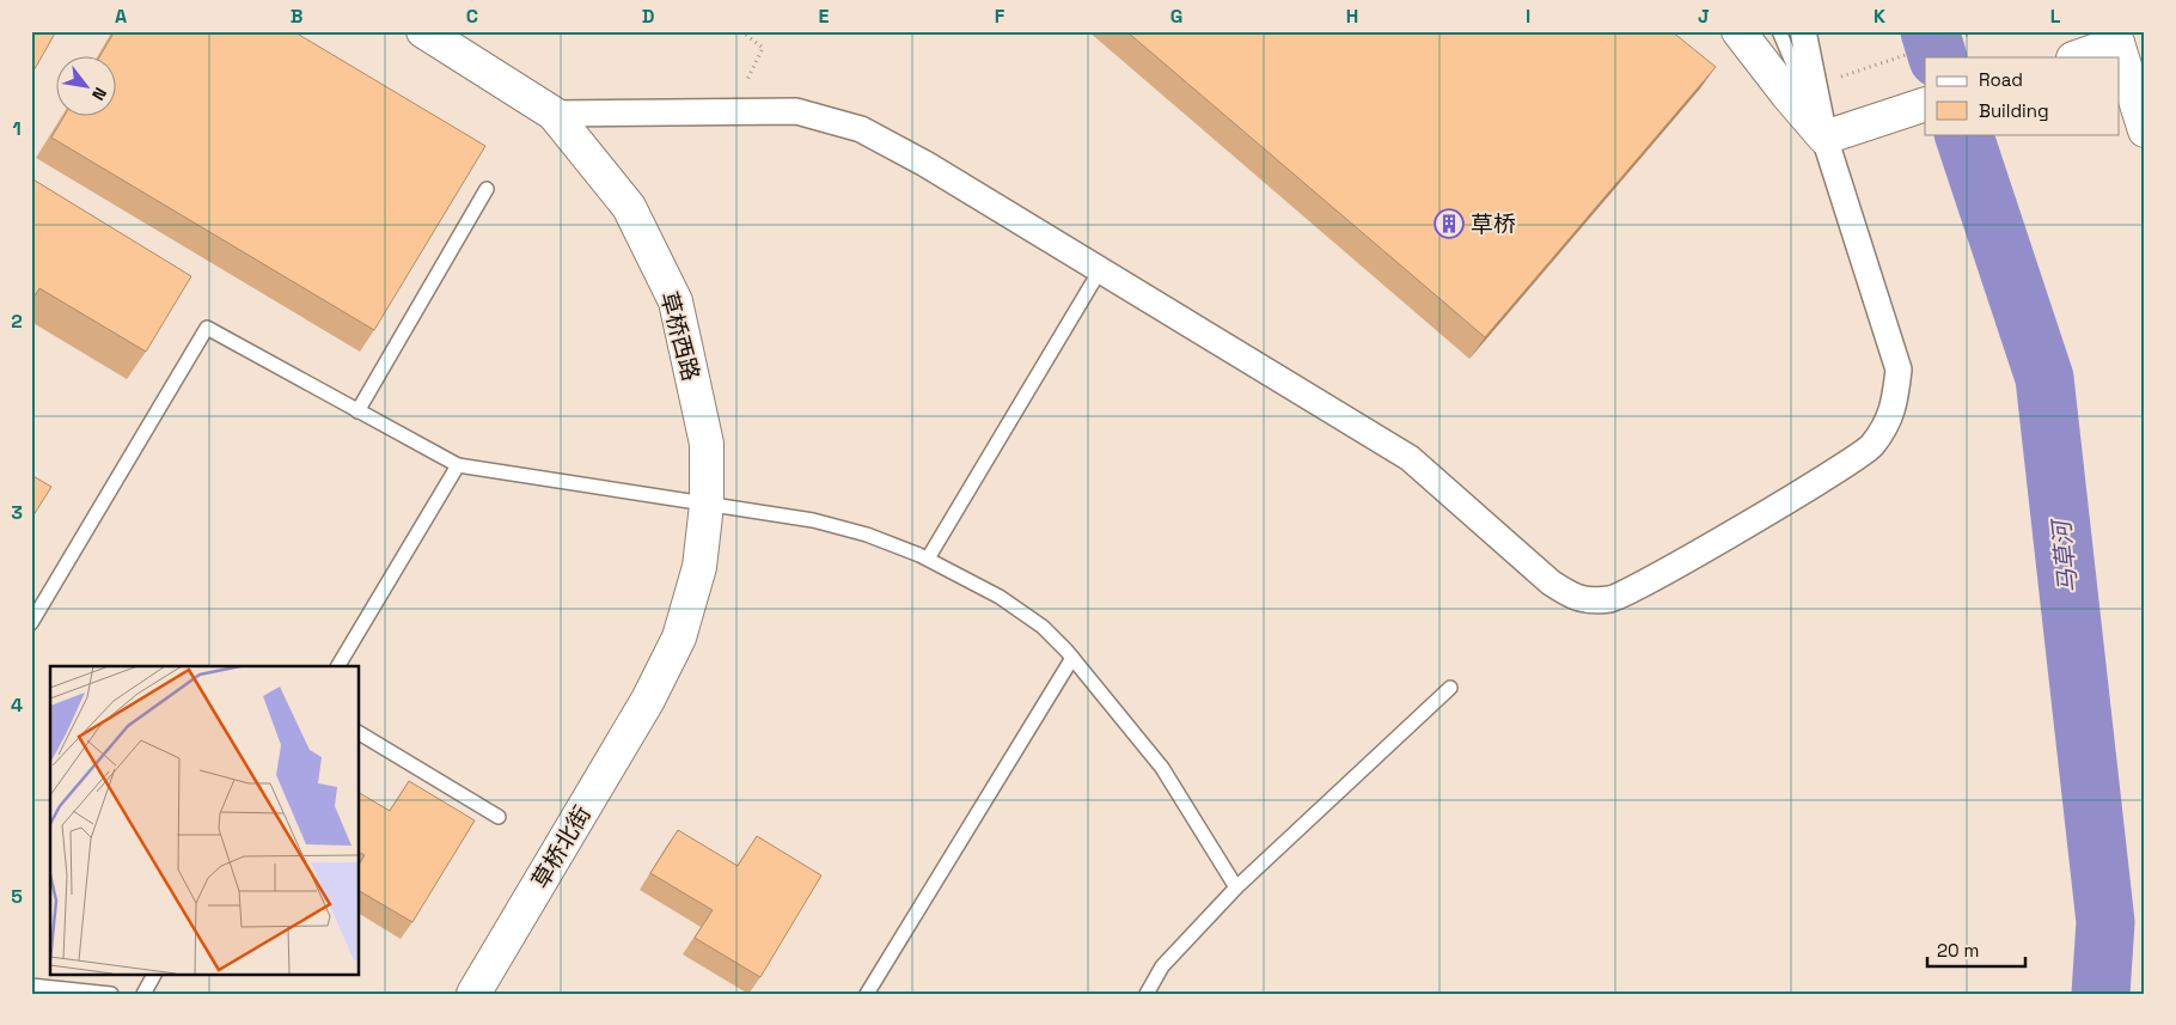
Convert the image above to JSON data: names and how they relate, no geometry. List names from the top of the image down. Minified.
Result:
{"streets":{"street":["草桥西路","草桥北街"]},"crossings":[["草桥西路","草桥北街"]],"water":["马草河"],"places":{"building":["草桥"]},"legend":["Road","Building"],"scale_bar":"20 m","north":"bottom right","grid":{"columns":["A","B","C","D","E","F","G","H","I","J","K","L"],"rows":["1","2","3","4","5"]}}
